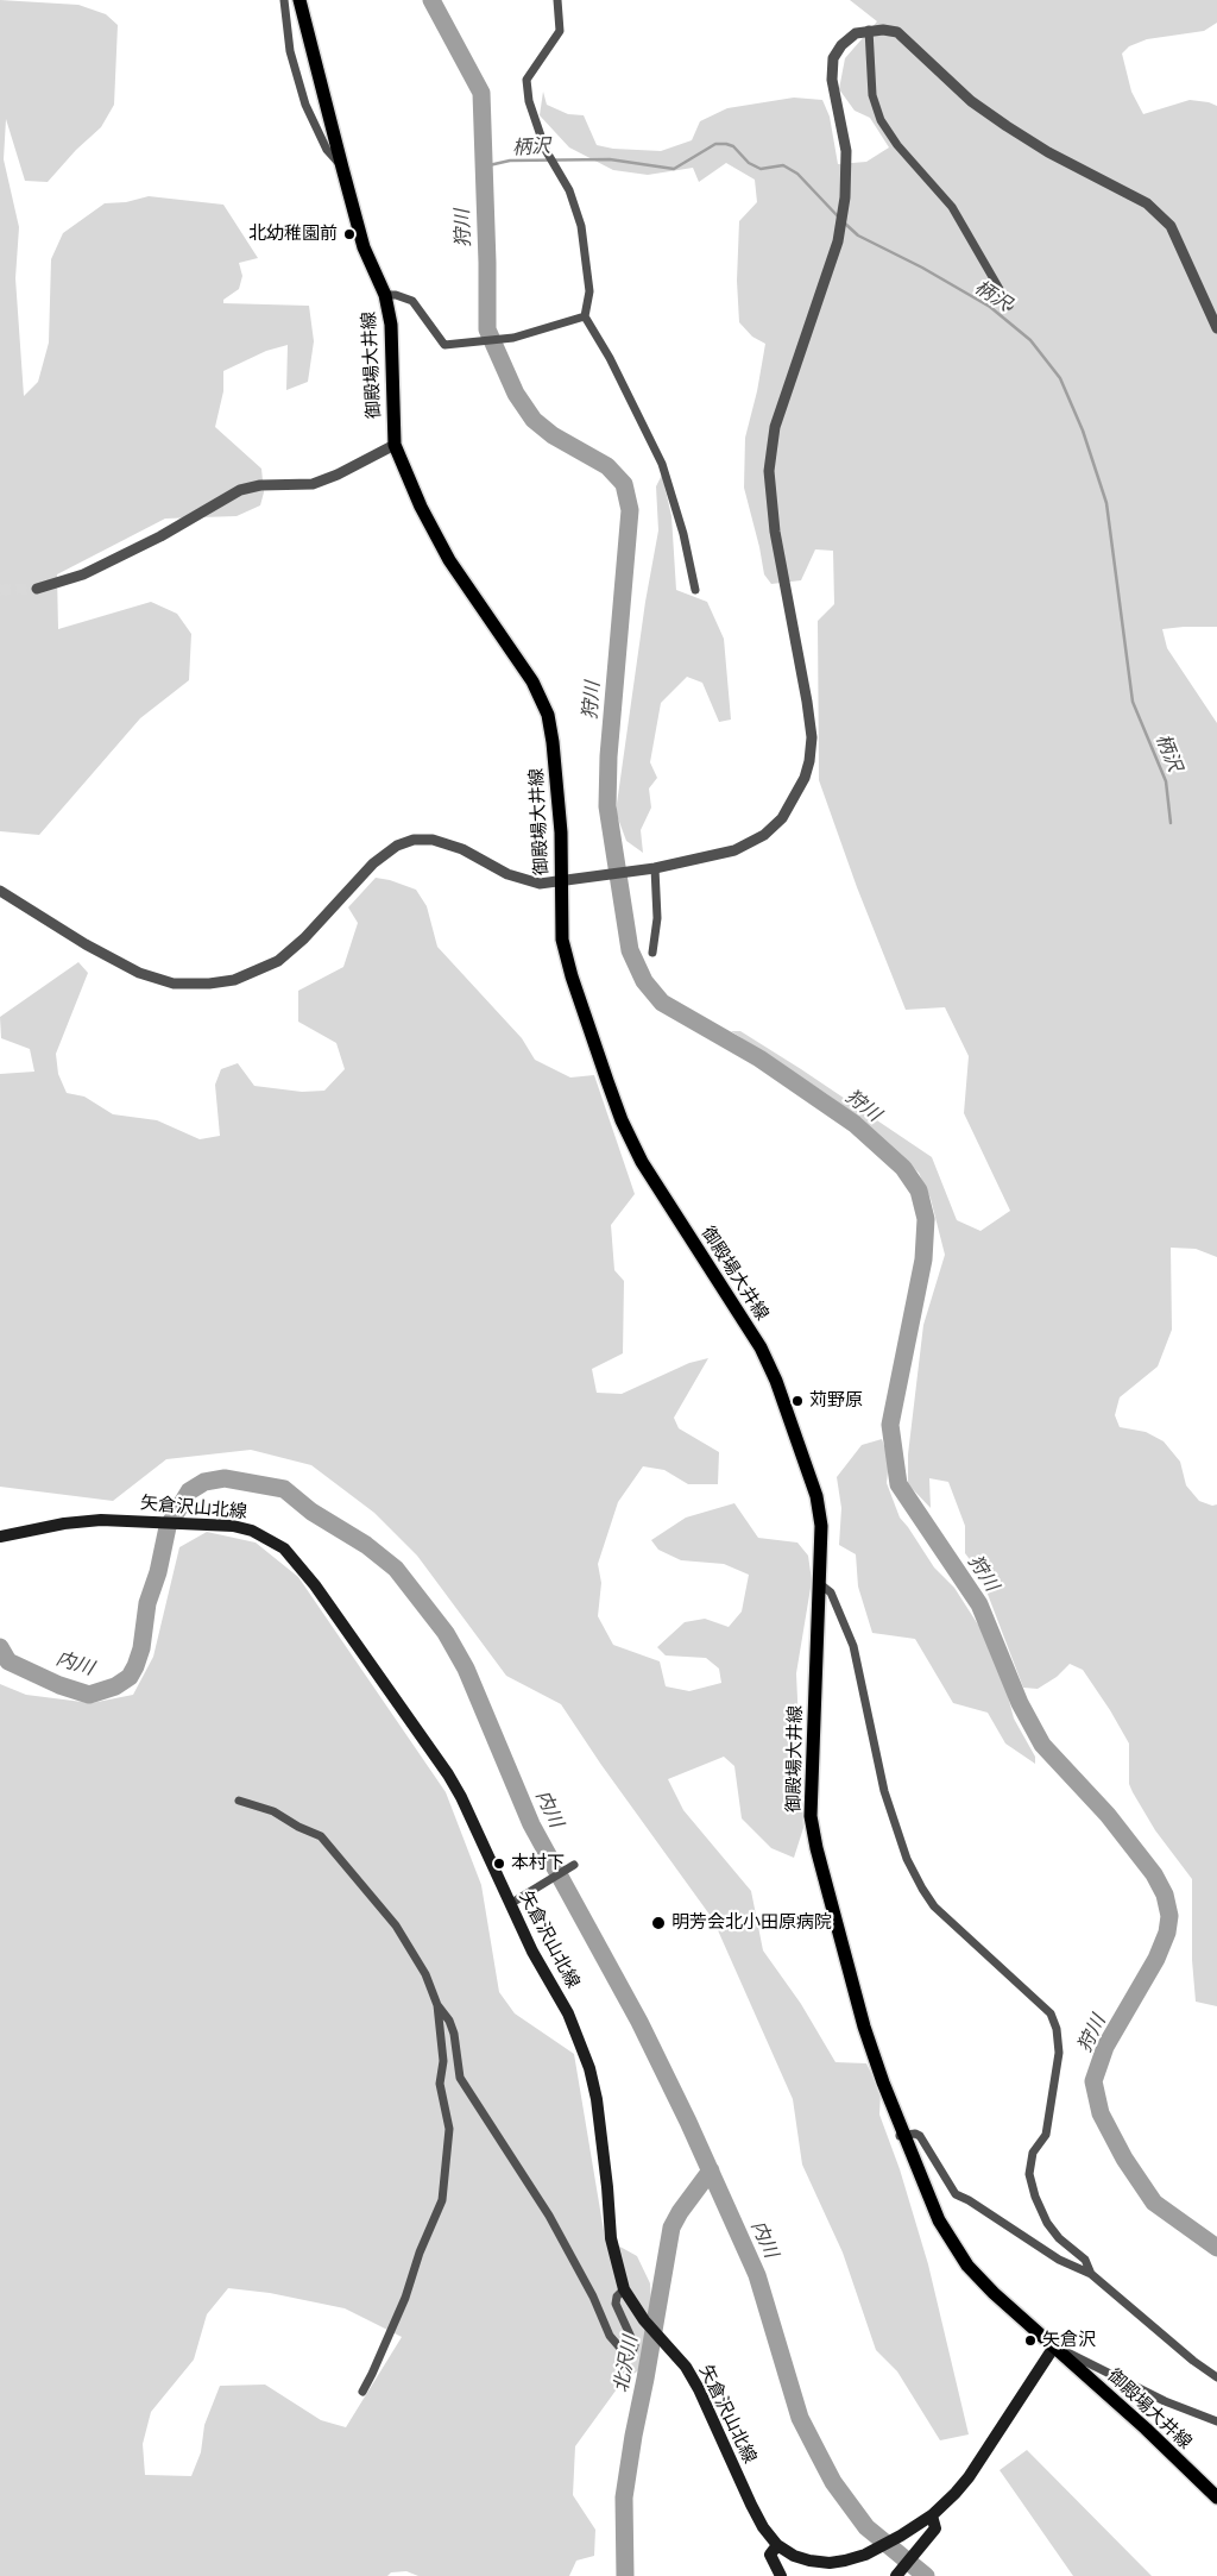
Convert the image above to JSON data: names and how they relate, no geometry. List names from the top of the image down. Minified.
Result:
{"streets":{"main road":["御殿場大井線","矢倉沢山北線"]},"crossings":[["御殿場大井線","矢倉沢山北線"]],"water":["柄沢","狩川","内川","北沢川"],"places":["北幼稚園前","苅野原","本村下","明芳会北小田原病院","矢倉沢"]}
